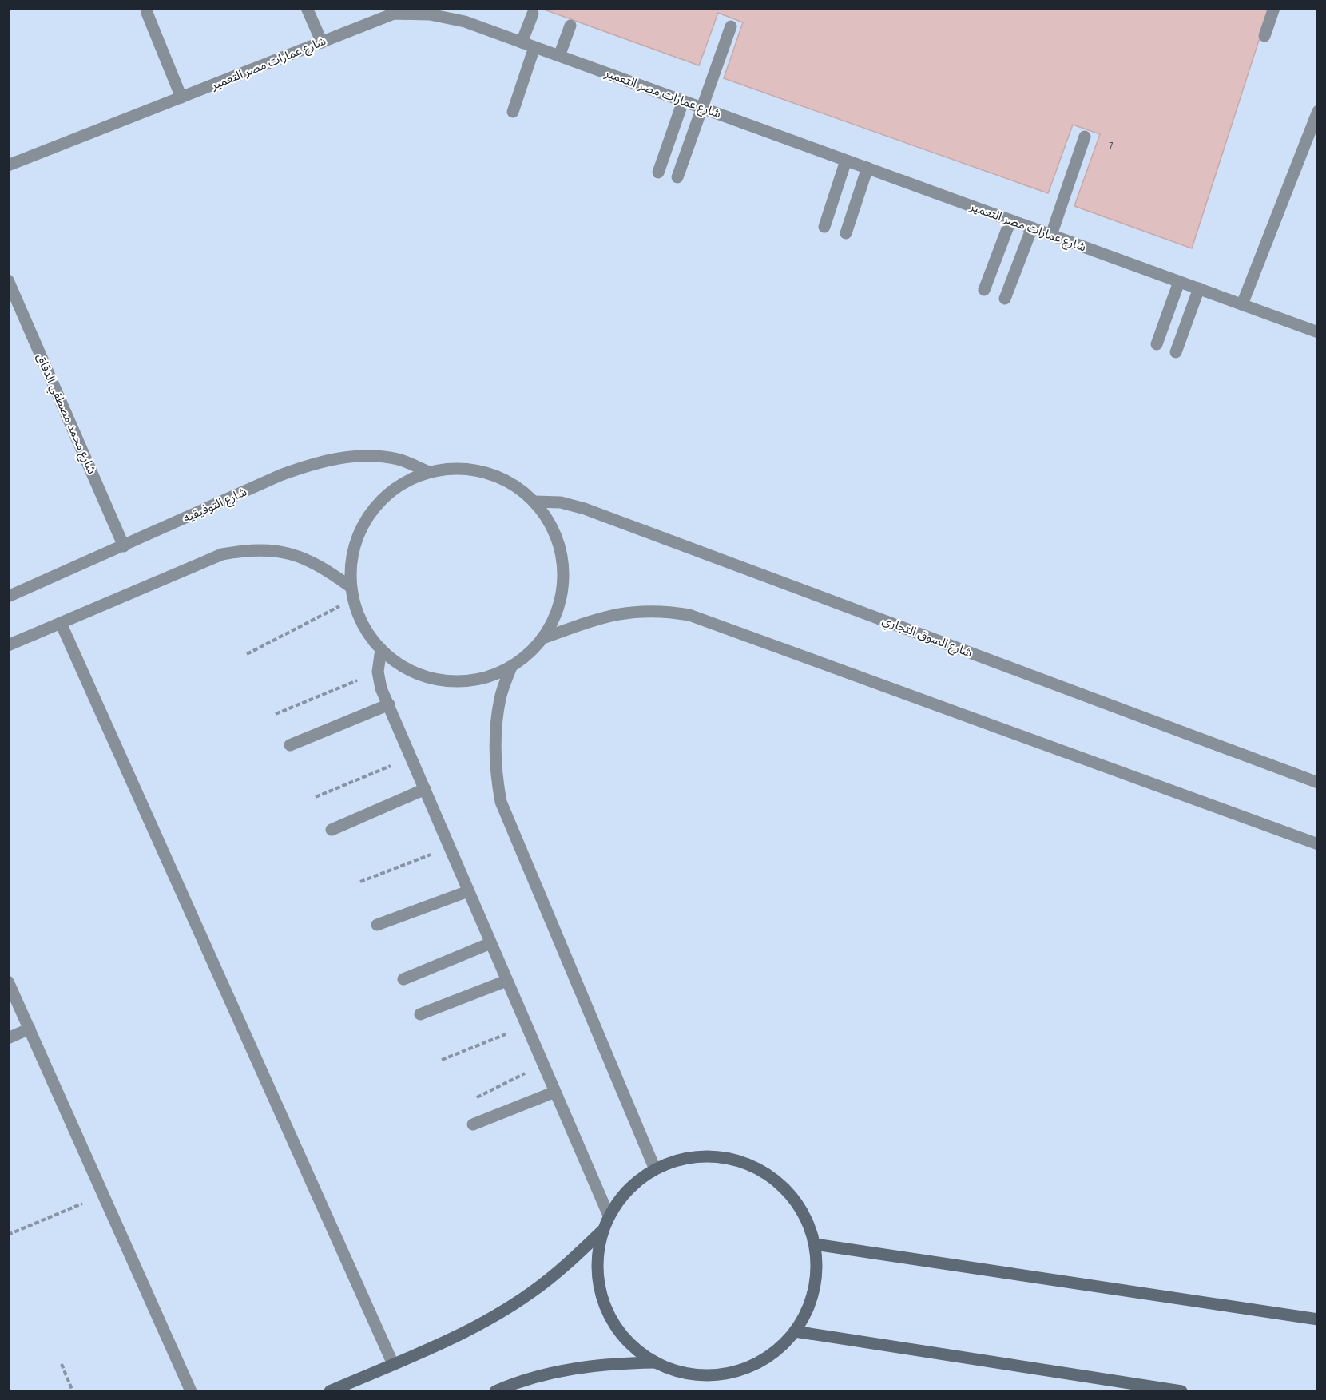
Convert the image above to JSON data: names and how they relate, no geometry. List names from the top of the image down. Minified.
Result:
{"streets":{"street":["شارع عمارات مصر التعمير","شارع محمد مصطفي الدقاق","شارع التوفيقيه","شارع السوق التجاري"]},"crossings":[["شارع محمد مصطفي الدقاق","شارع التوفيقيه"]],"house_numbers":["7"]}
